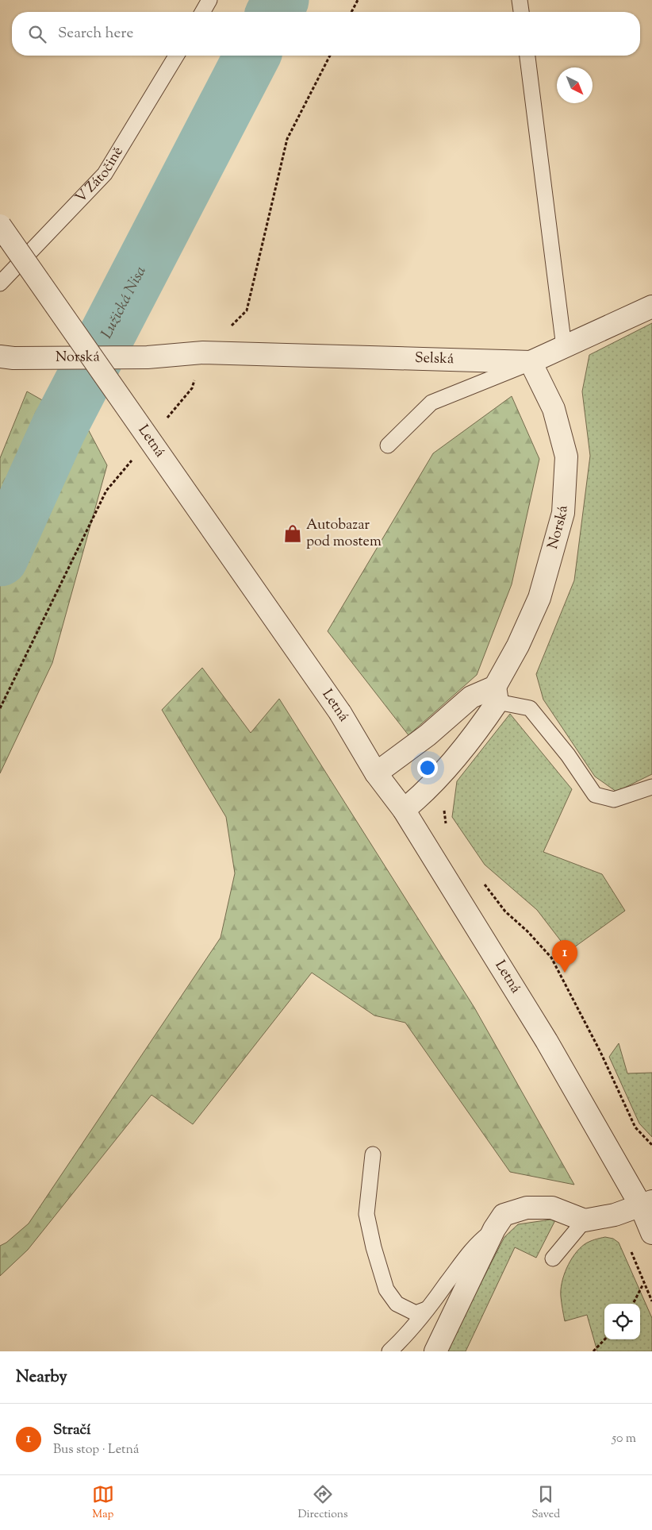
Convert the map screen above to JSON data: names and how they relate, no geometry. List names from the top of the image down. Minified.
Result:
{"streets":{"street":["Norská","Selská","Letná"],"lane":["V Zátočině"]},"crossings":[["Norská","Selská"],["Norská","Letná"]],"water":["Lužická Nisa"],"places":{"shop":["Autobazar pod mostem"]},"north":"bottom right","page":{"search":"Search here","pins":"1","heading":"Nearby","list":[{"mark":"1","name":"Stračí","note":"Bus stop · Letná","value":"50 m"}],"nav":["Map","Directions","Saved"]}}
